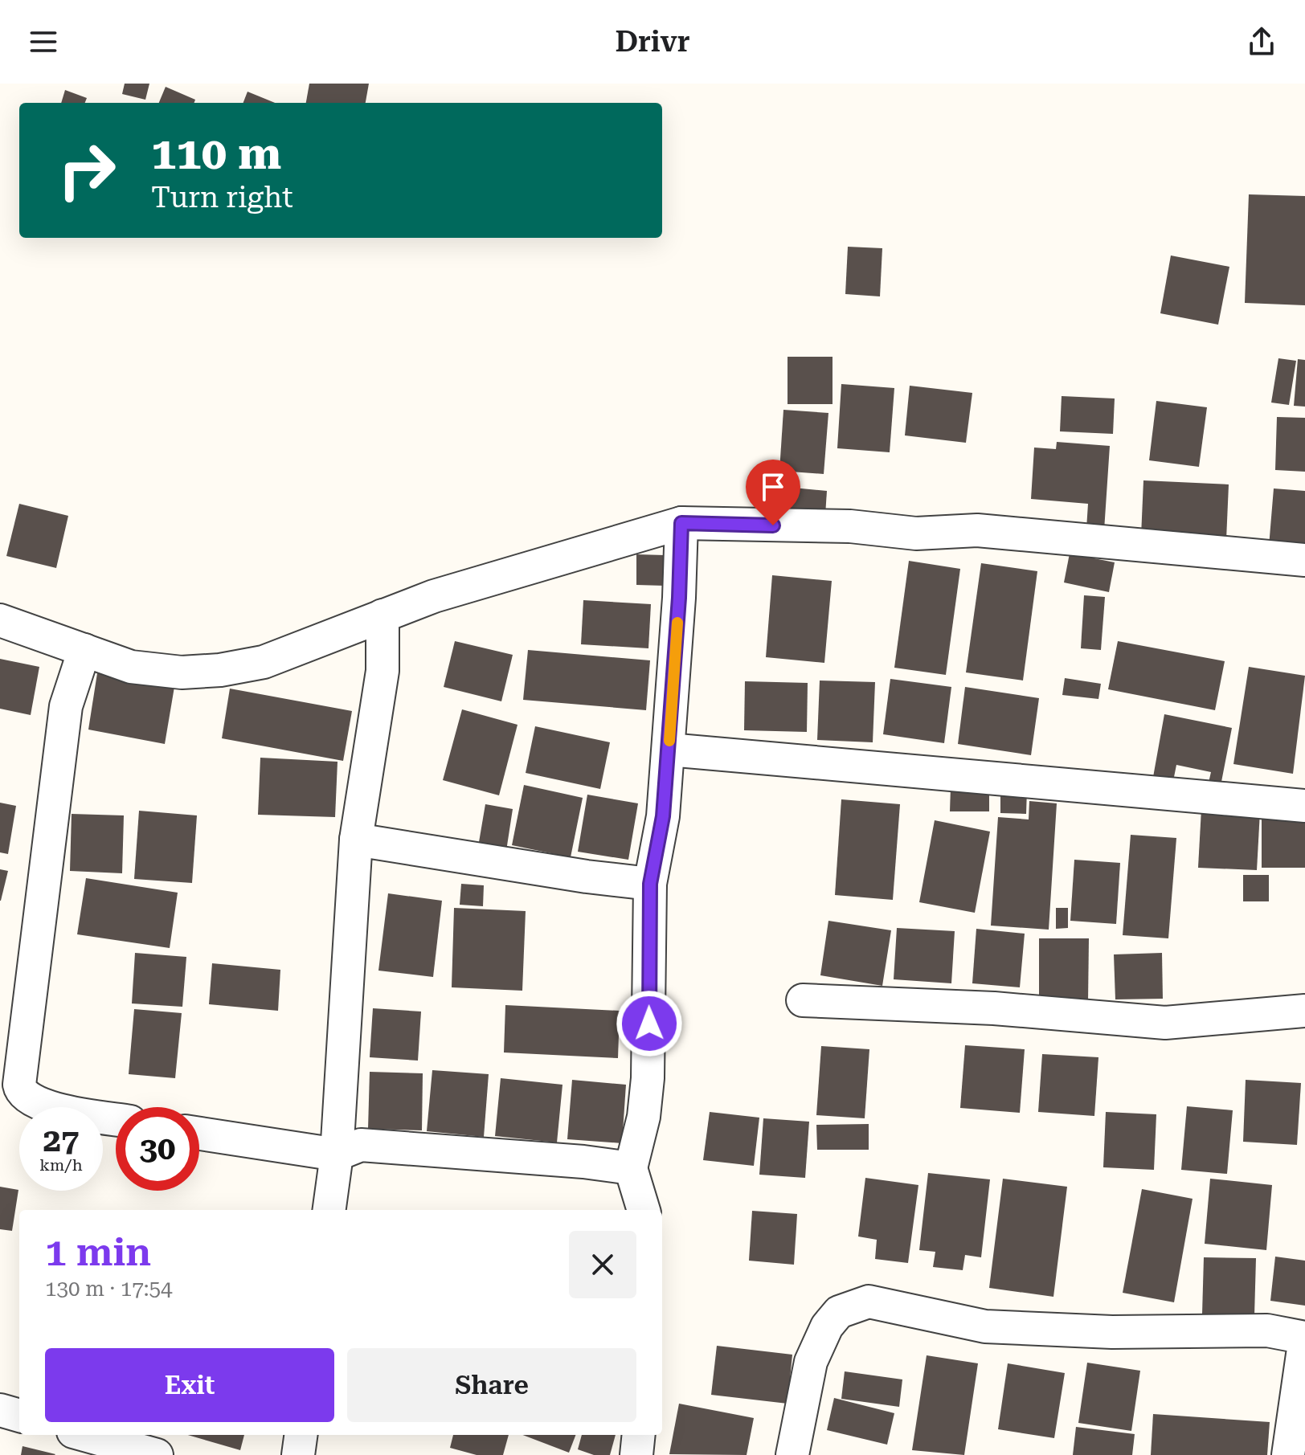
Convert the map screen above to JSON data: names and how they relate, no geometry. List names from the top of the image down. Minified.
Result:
{"page":{"header":"Drivr","turn":["110 m","Turn right"],"speed":"27 km/h","limit":"30","heading":["1 min","130 m · 17:54"],"buttons":["Exit","Share"]}}
